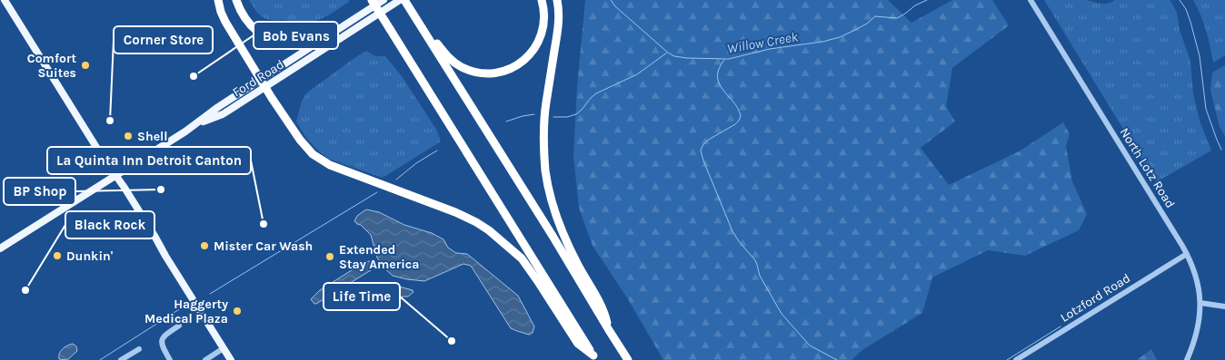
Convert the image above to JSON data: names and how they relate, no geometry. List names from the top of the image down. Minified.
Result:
{"streets":{"main road":["Ford Road"],"street":["North Lotz Road","Lotzford Road"]},"crossings":[["North Lotz Road","Lotzford Road"]],"water":["Willow Creek"],"places":["Comfort Suites","Bob Evans","Corner Store","Shell","BP Shop","La Quinta Inn Detroit Canton","Mister Car Wash","Dunkin'","Extended Stay America","Black Rock","Haggerty Medical Plaza","Life Time"]}
